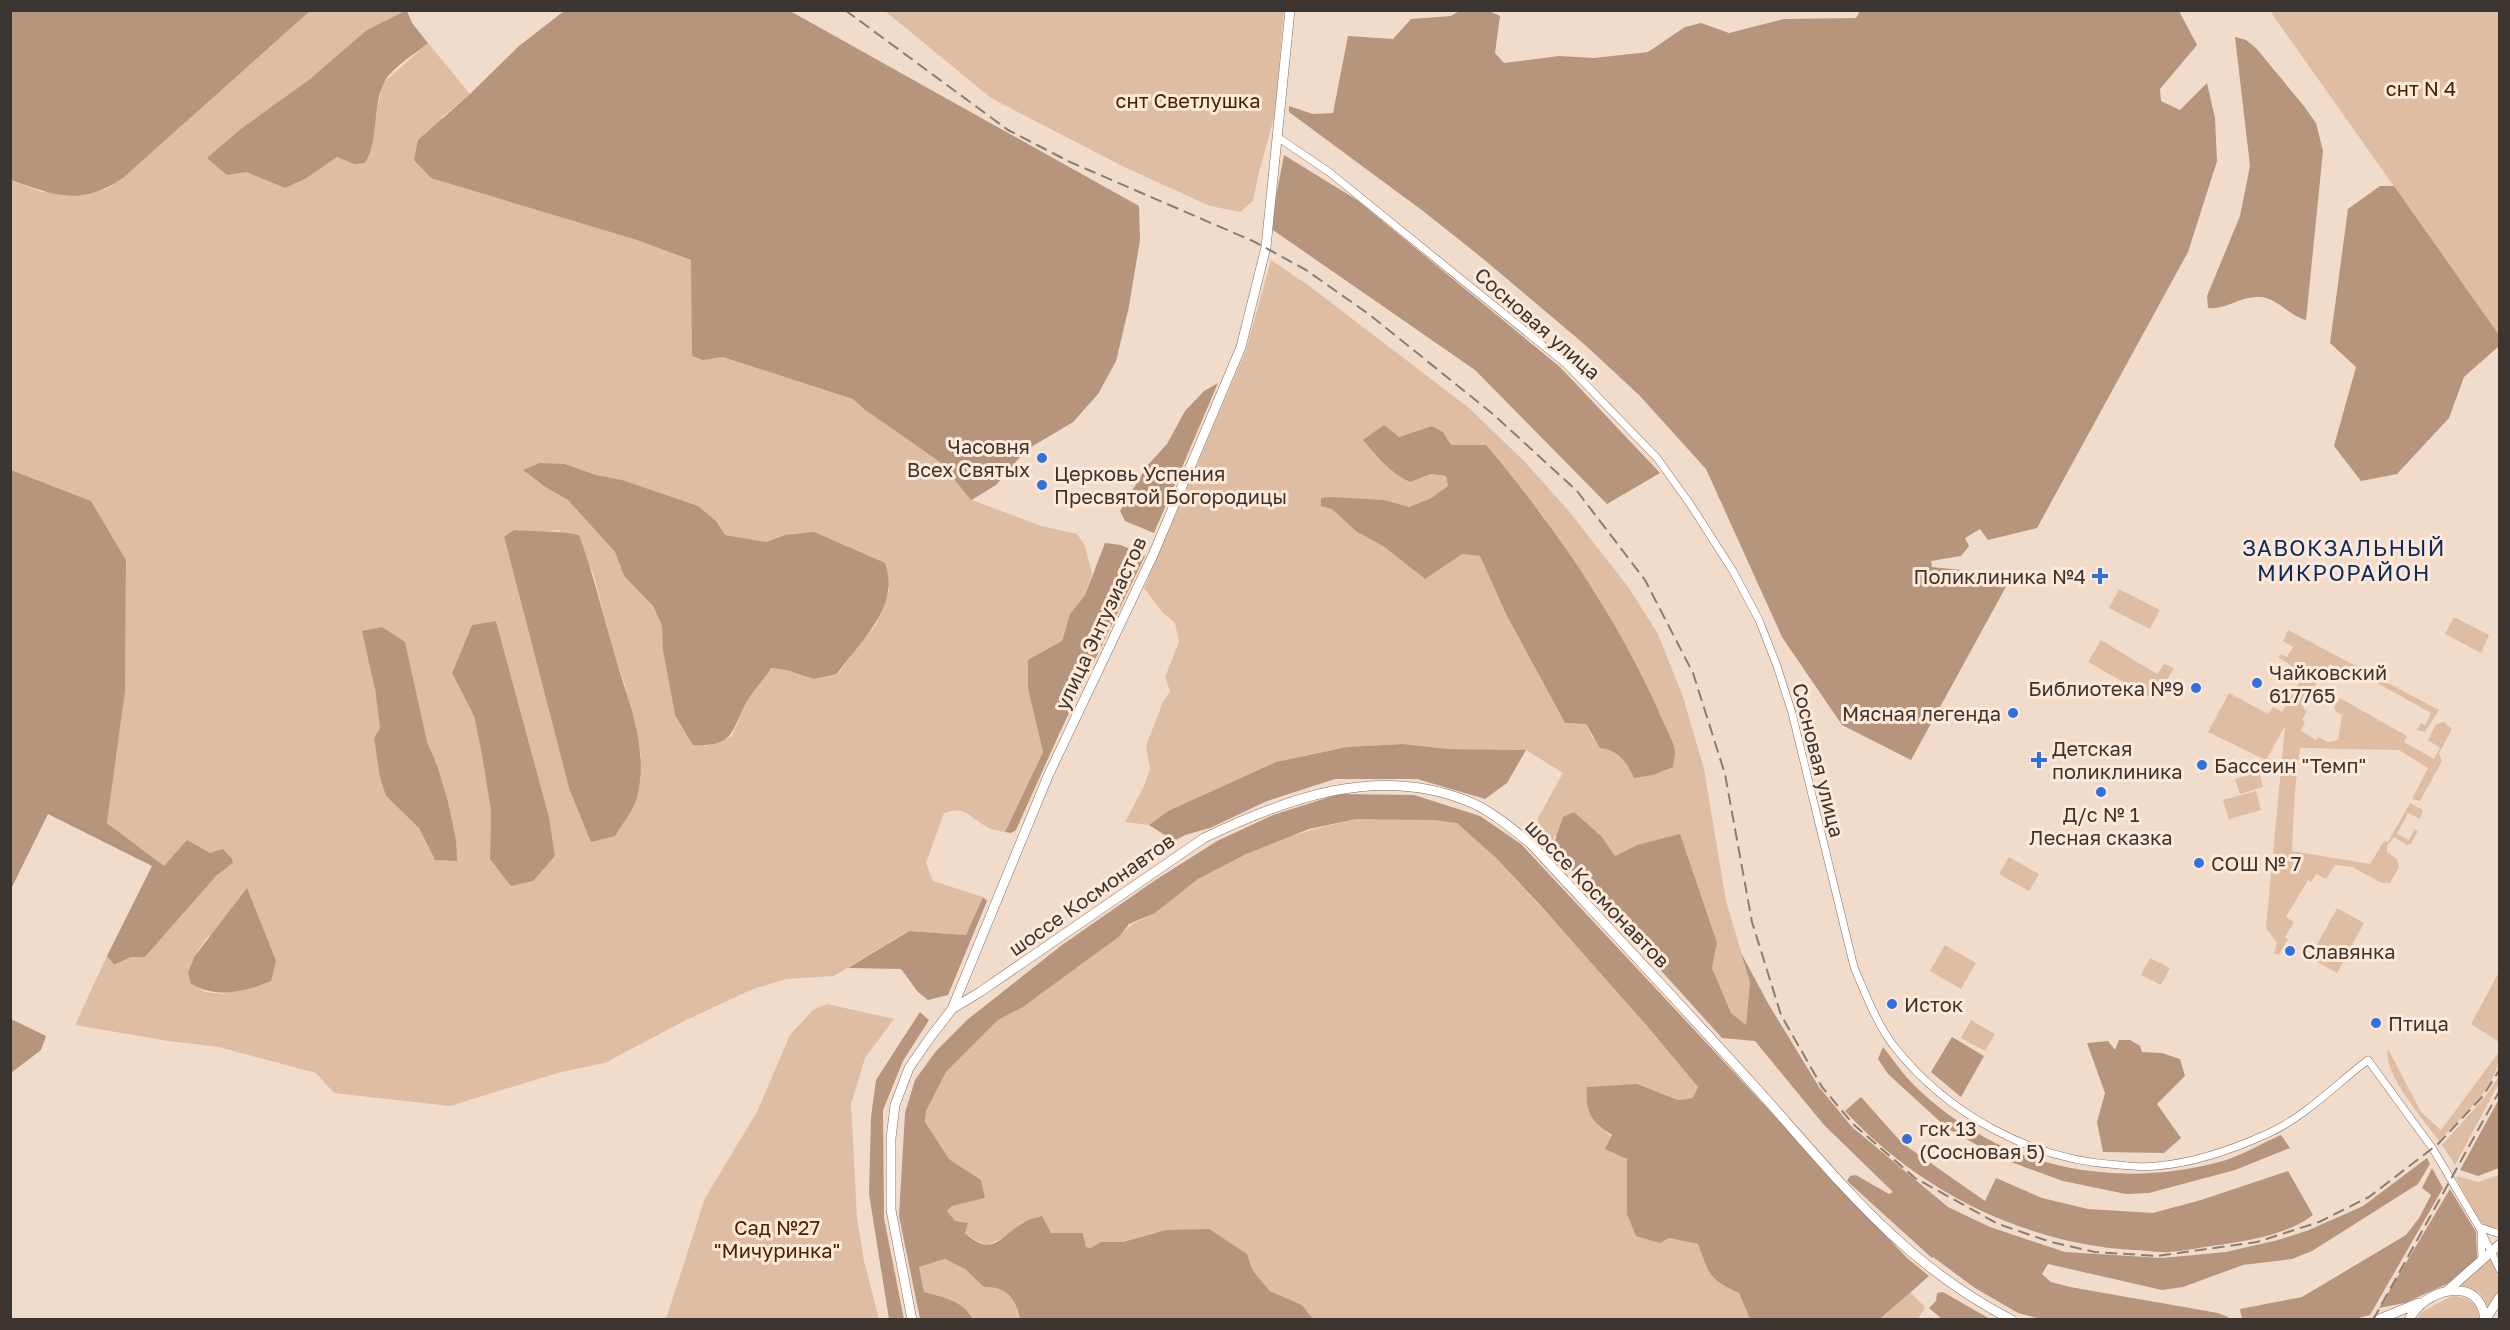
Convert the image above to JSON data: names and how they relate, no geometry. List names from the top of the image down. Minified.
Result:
{"streets":{"main road":["улица Энтузиастов","шоссе Космонавтов"],"street":["Сосновая улица"]},"crossings":[["Сосновая улица","улица Энтузиастов"],["улица Энтузиастов","шоссе Космонавтов"]],"districts":["ЗАВОКЗАЛЬНЫЙ МИКРОРАЙОН"],"parks":["снт N 4","снт Светлушка","Сад №27 \"Мичуринка\""],"places":{"other":["Часовня Всех Святых","Церковь Успения Пресвятой Богородицы","Чайковский 617765","Библиотека №9","Мясная легенда","Бассеин \"Темп\"","Д/с № 1 Лесная сказка","СОШ № 7","Славянка","Исток","Птица","гск 13 (Сосновая 5)"],"health":["Поликлиника №4","Детская поликлиника"]}}
